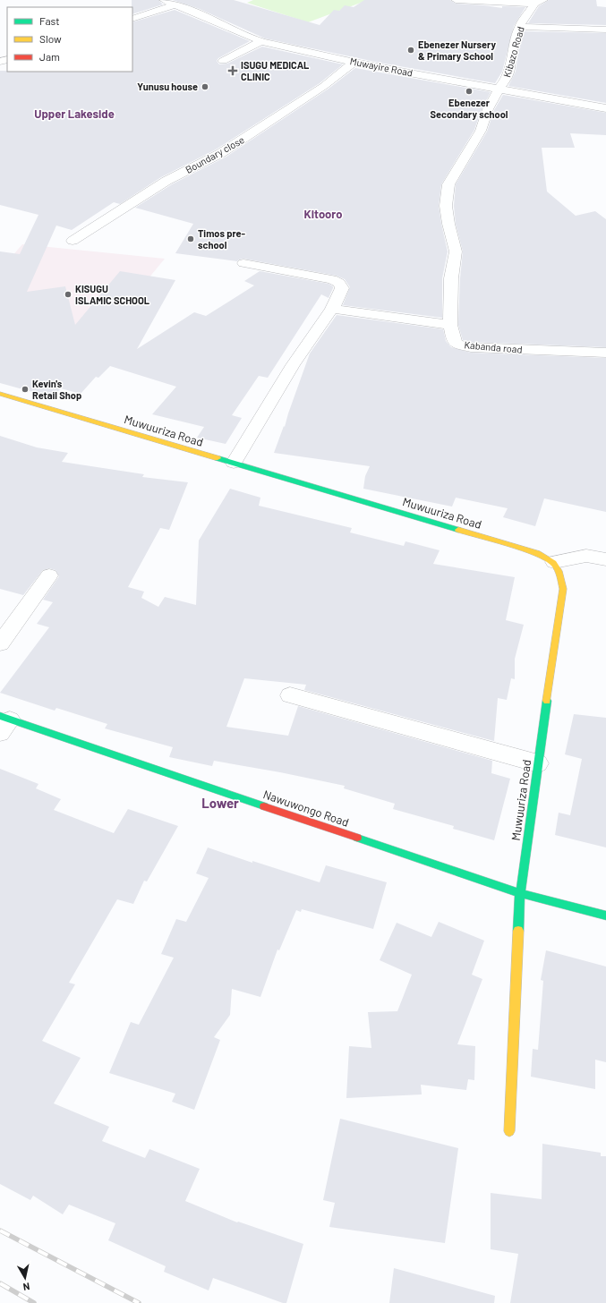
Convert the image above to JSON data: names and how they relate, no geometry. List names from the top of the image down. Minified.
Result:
{"streets":{"street":["Kibazo Road","Muwayire Road","Boundary close","Kabanda road","Muwuuriza Road","Nawuwongo Road"]},"crossings":[["Kibazo Road","Muwayire Road"],["Kibazo Road","Kabanda road"],["Muwayire Road","Boundary close"],["Muwayire Road","Kabanda road"],["Muwuuriza Road","Nawuwongo Road"]],"districts":["Upper Lakeside","Kitooro","Lower"],"places":{"other":["Ebenezer Nursery & Primary School","Yunusu house","Ebenezer Secondary school","Timos pre- school","KISUGU ISLAMIC SCHOOL","Kevin's Retail Shop"],"health":["ISUGU MEDICAL CLINIC"]},"legend":["Fast","Slow","Jam"],"north":"bottom"}
